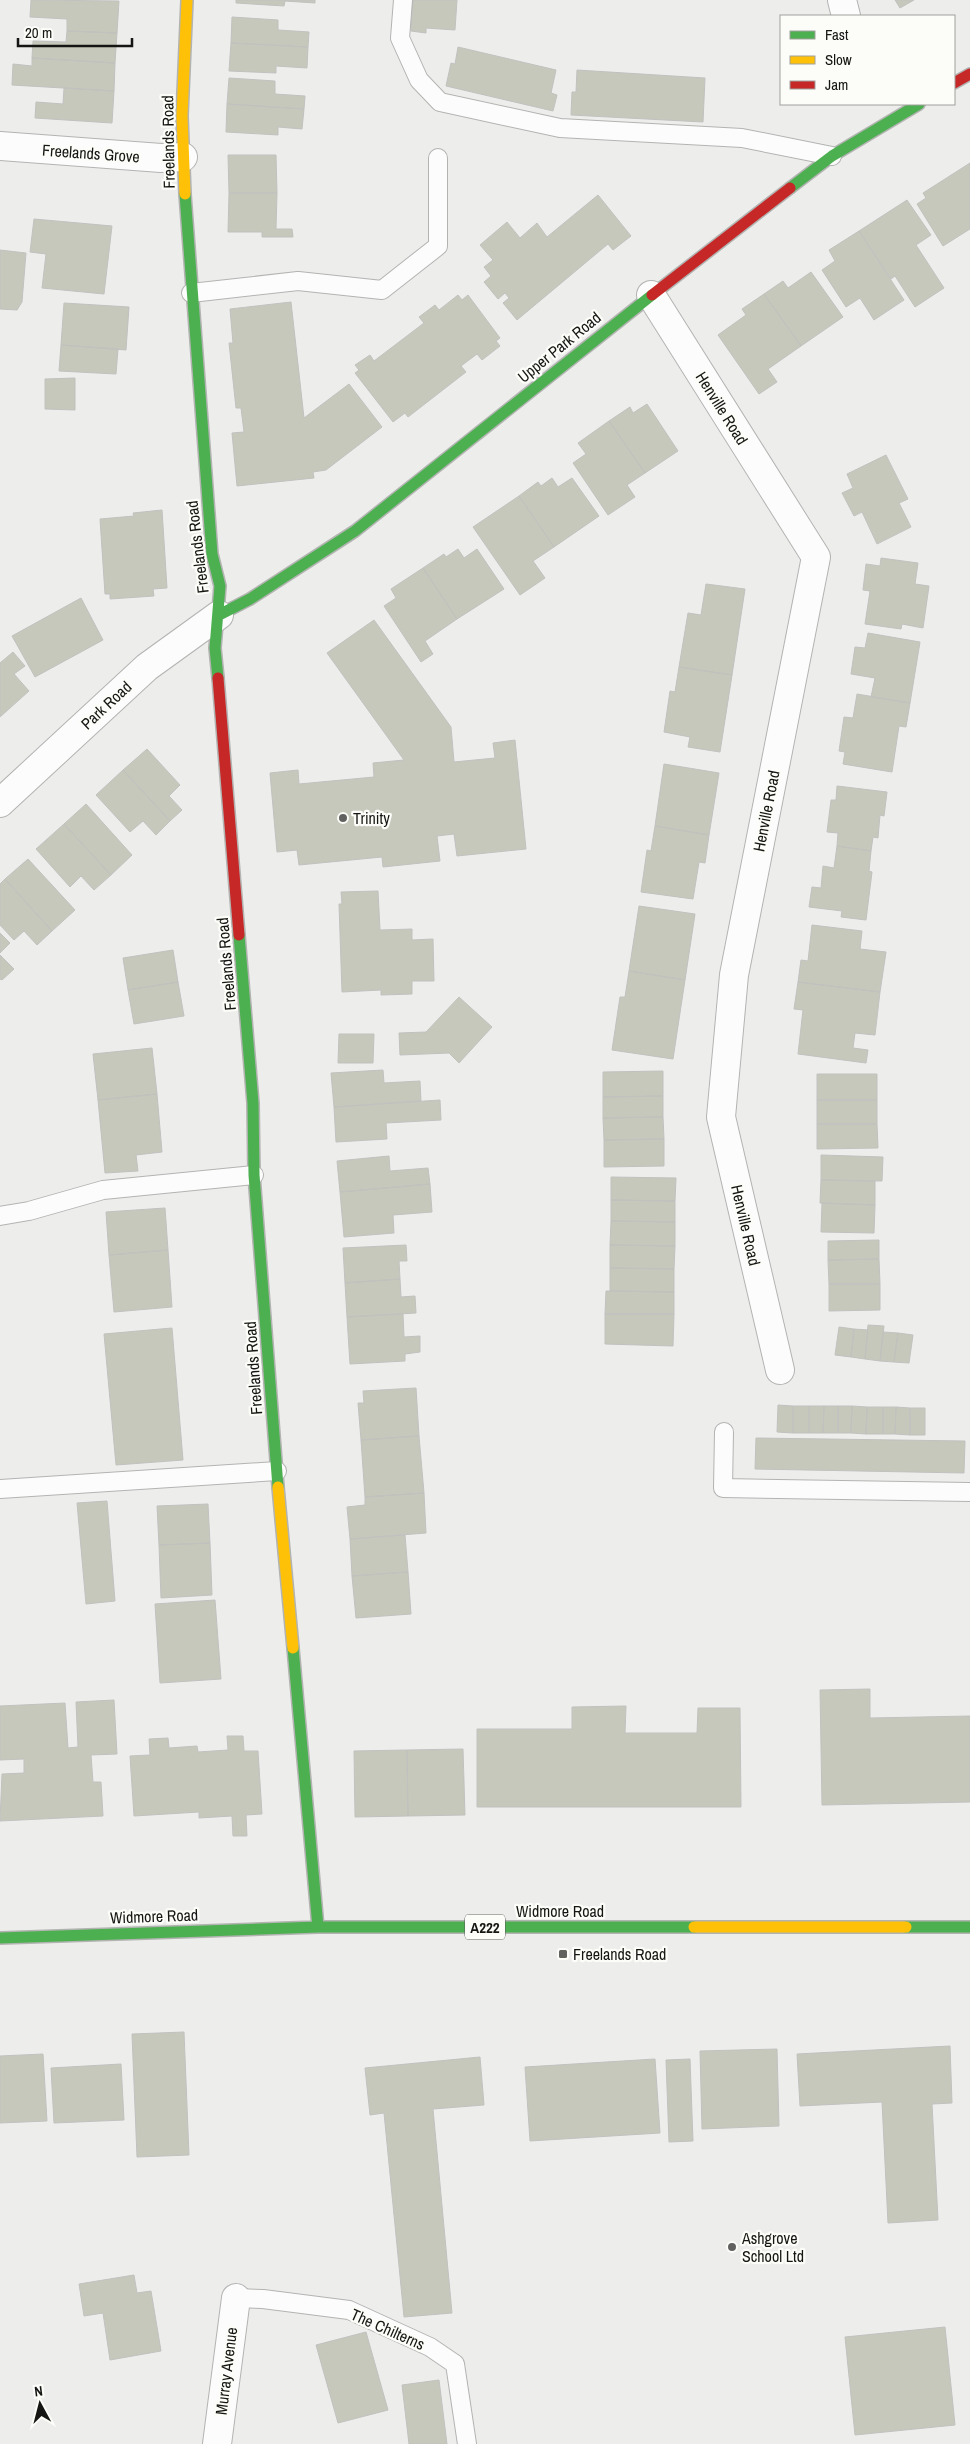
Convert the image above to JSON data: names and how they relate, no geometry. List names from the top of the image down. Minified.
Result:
{"streets":{"street":["Freelands Road","Freelands Grove","Upper Park Road","Henville Road","Park Road","Widmore Road","A222","Murray Avenue"],"lane":["The Chilterns"]},"crossings":[["Freelands Road","Freelands Grove"],["Freelands Road","Upper Park Road"],["Freelands Road","Park Road"],["Freelands Road","Widmore Road"],["Upper Park Road","Henville Road"],["Upper Park Road","Park Road"],["The Chilterns","Murray Avenue"]],"places":{"other":["Trinity","Ashgrove School Ltd"],"transit":["Freelands Road"]},"legend":["Fast","Slow","Jam"],"scale_bar":"20 m","north":"top"}
